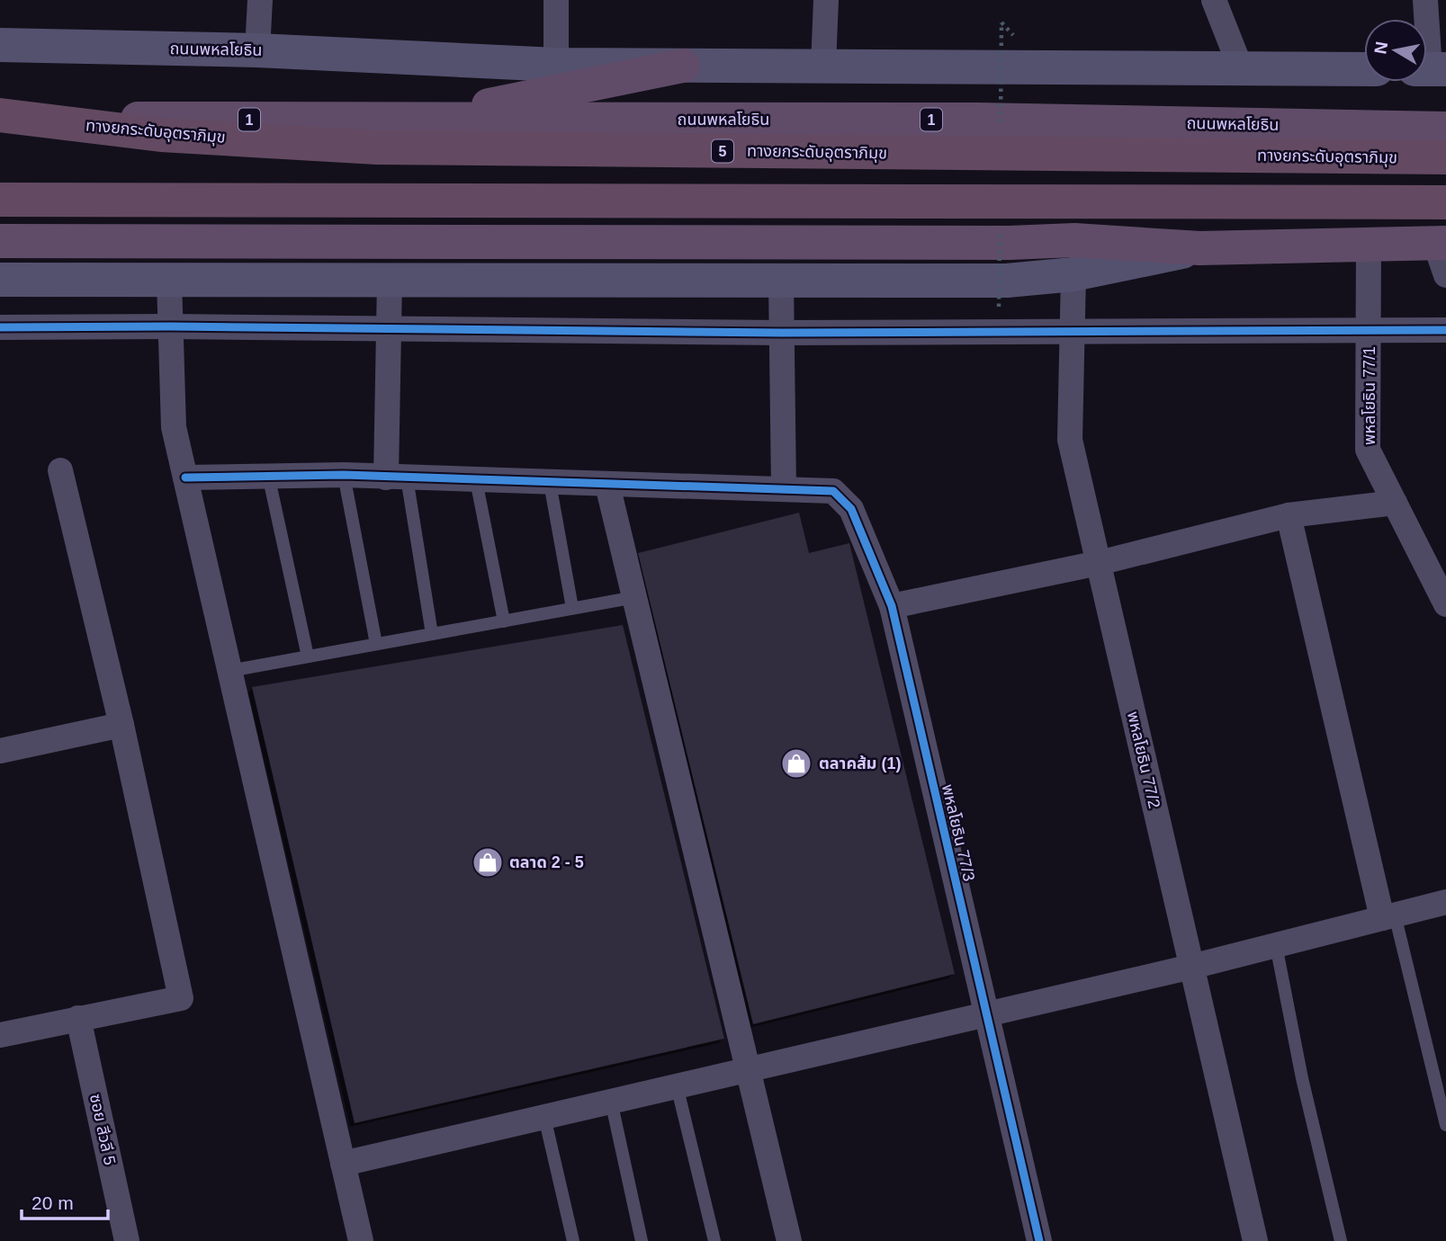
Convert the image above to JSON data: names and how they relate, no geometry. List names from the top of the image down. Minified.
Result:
{"streets":{"highway":["ถนนพหลโยธิน","1","ทางยกระดับอุตราภิมุข","5"],"street":["พหลโยธิน 77/1","พหลโยธิน 77/2","พหลโยธิน 77/3","ซอย สีวลี 5"]},"crossings":[["ถนนพหลโยธิน","ทางยกระดับอุตราภิมุข"]],"places":{"shop":["ตลาคส้ม (1)","ตลาด 2 - 5"]},"scale_bar":"20 m","north":"left"}
